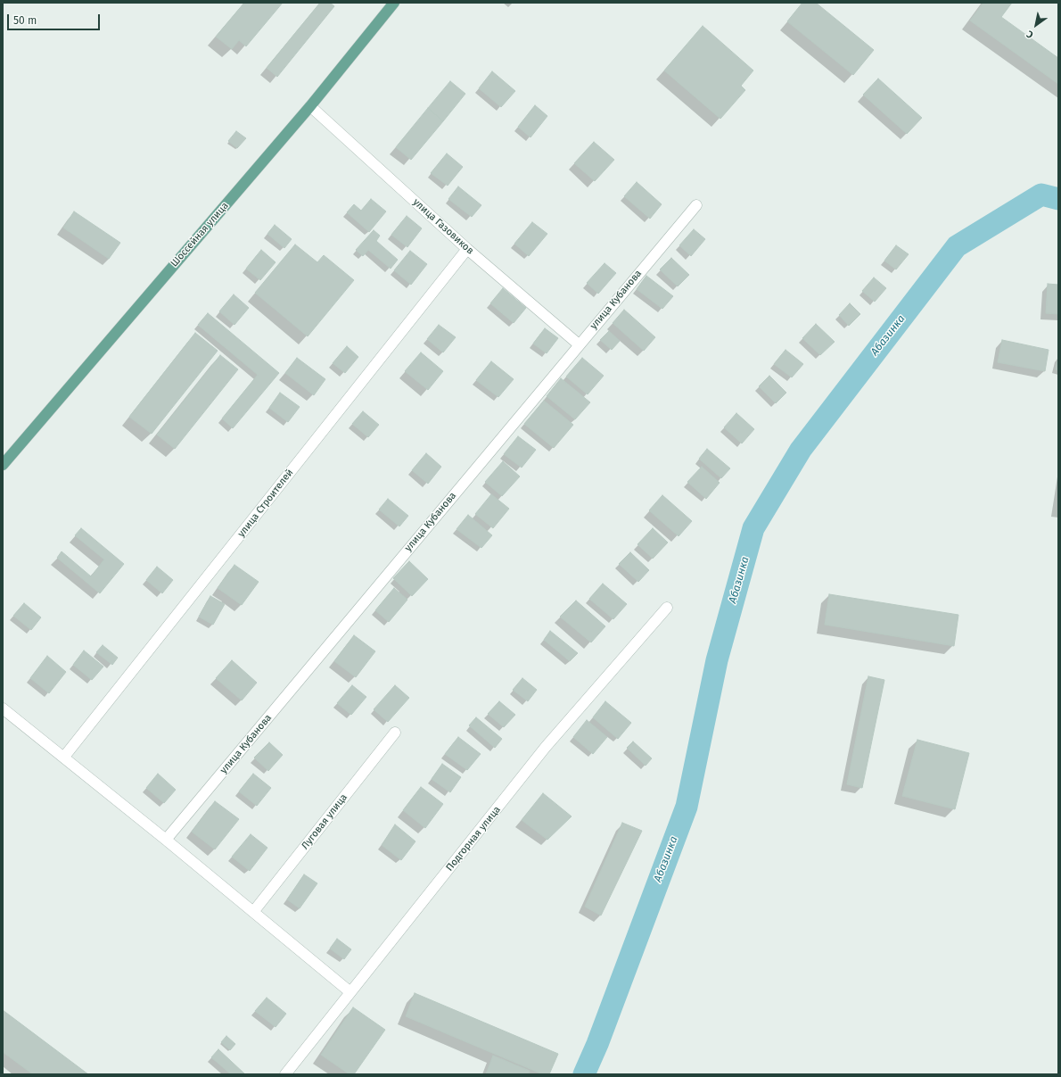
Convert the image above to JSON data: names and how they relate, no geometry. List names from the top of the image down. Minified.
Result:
{"streets":{"main road":["Шоссейная улица"],"street":["улица Газовиков","улица Кубанова","улица Строителей","Луговая улица","Подгорная улица"]},"crossings":[["улица Газовиков","Шоссейная улица"],["улица Газовиков","улица Кубанова"],["улица Газовиков","улица Строителей"]],"water":["Абазинка"],"scale_bar":"50 m","north":"bottom left"}
